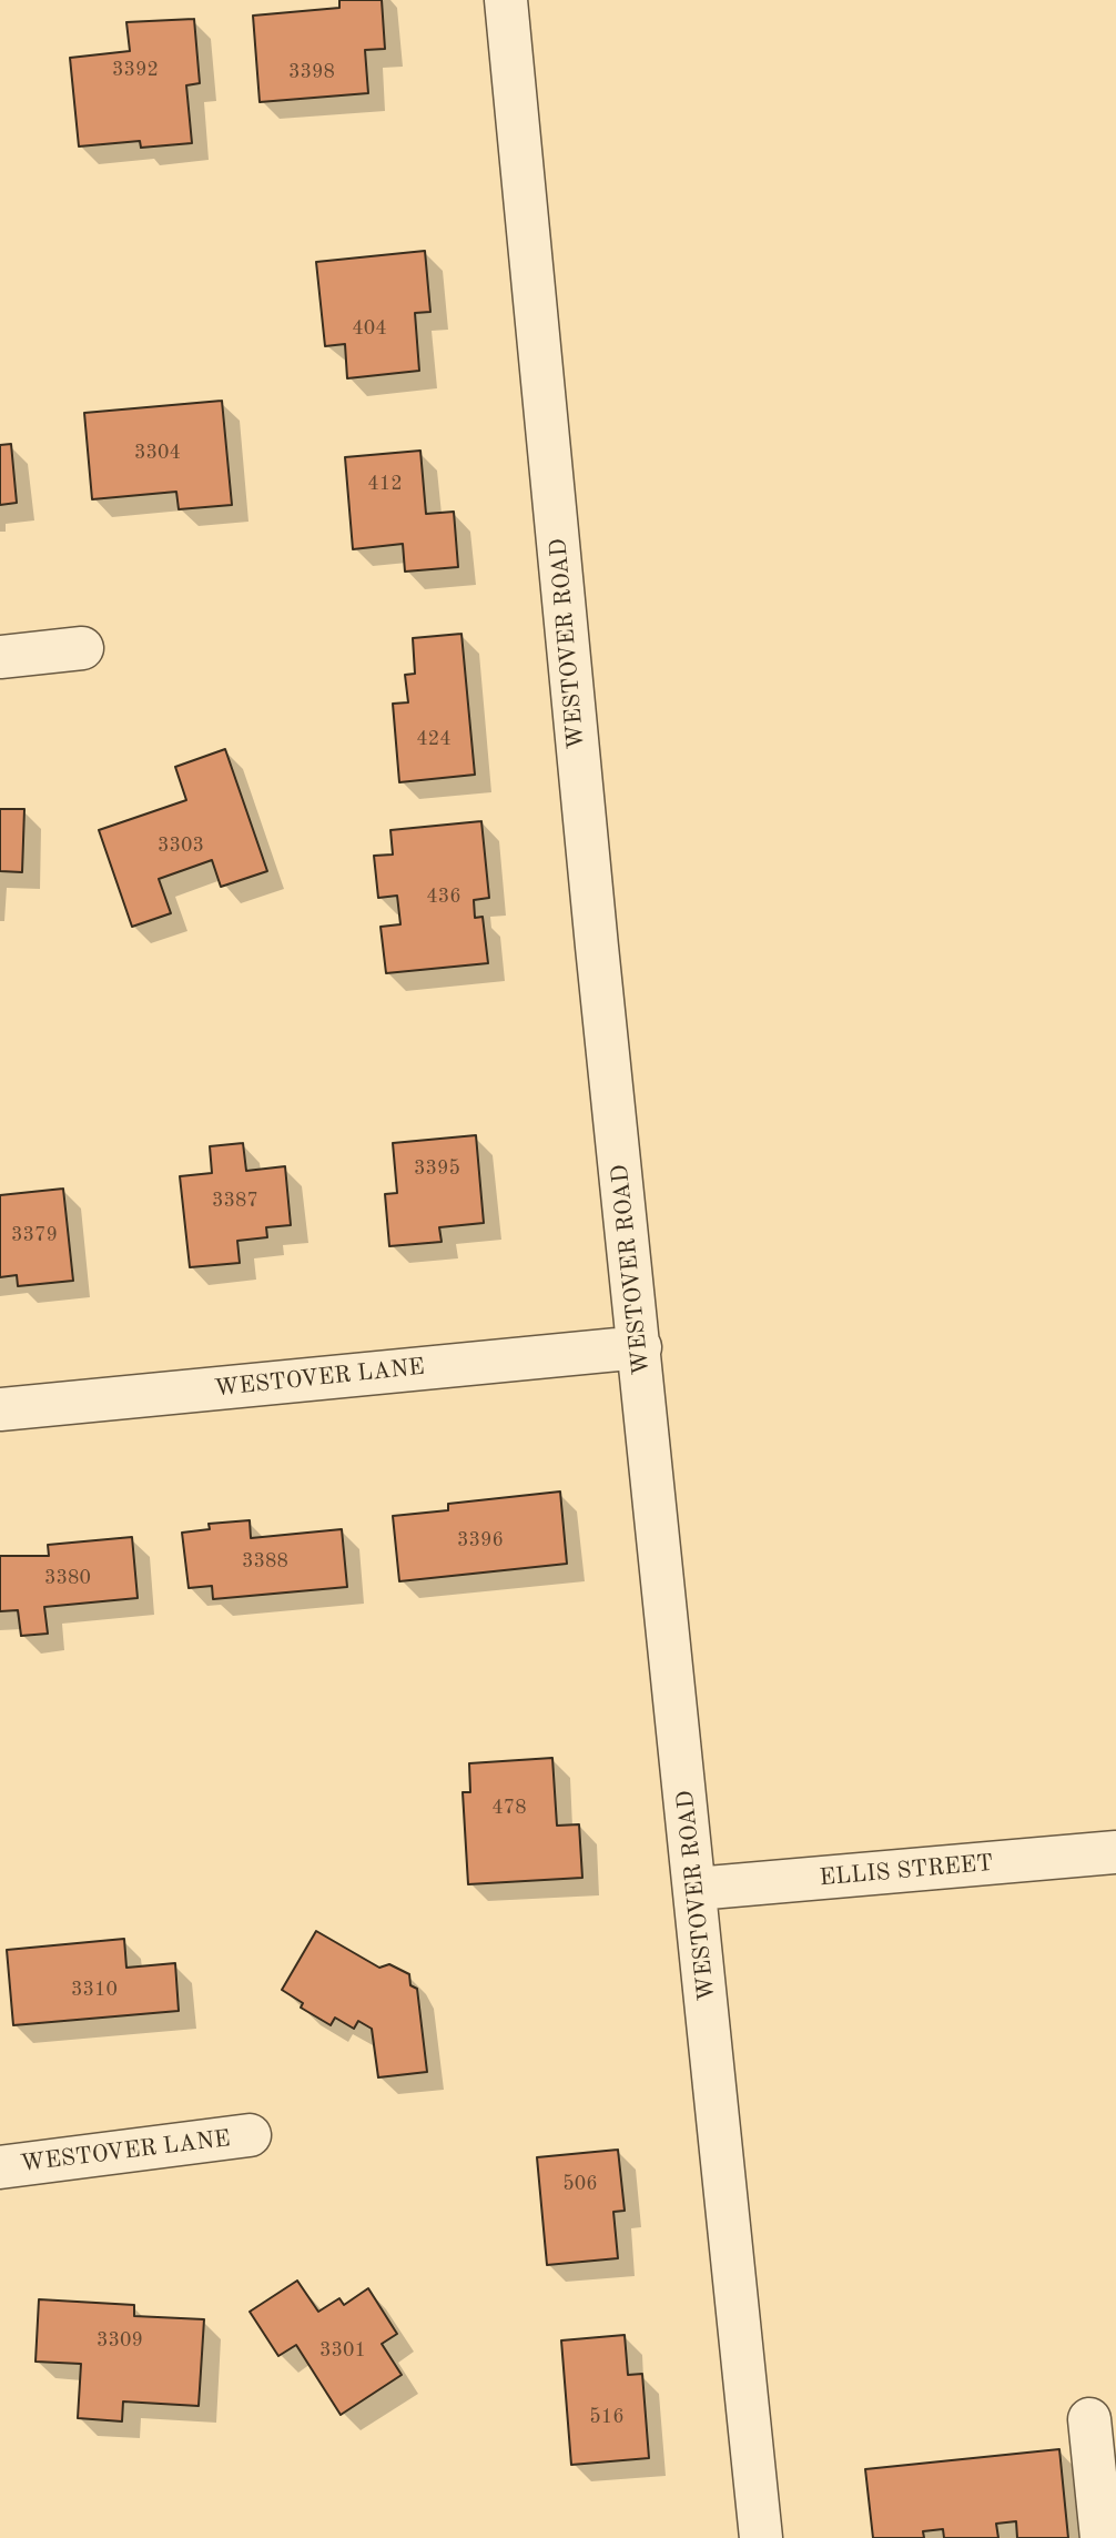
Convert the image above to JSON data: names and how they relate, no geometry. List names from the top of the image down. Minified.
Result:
{"streets":{"street":["WESTOVER ROAD","WESTOVER LANE","ELLIS STREET"]},"crossings":[["WESTOVER ROAD","WESTOVER LANE"],["WESTOVER ROAD","ELLIS STREET"]],"house_numbers":["3392","3398","404","3304","412","424","3303","436","3395","3387","3379","3396","3388","3380","478","3310","506","3309","3301","516"]}
